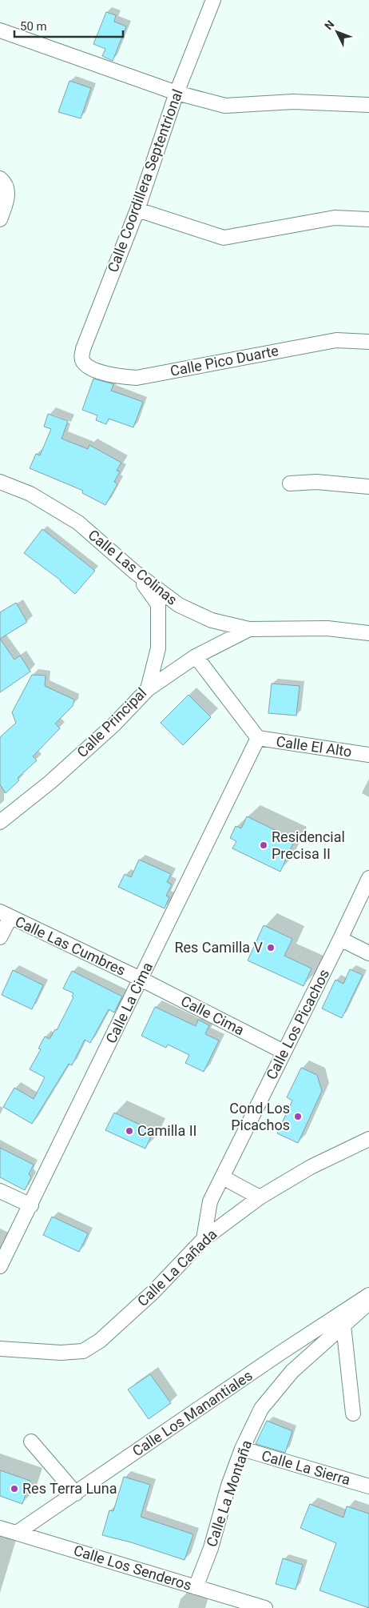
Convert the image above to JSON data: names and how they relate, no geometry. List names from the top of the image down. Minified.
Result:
{"streets":{"street":["Calle Coordillera Septentrional","Calle Pico Duarte","Calle Las Colinas","Calle Principal","Calle El Alto","Calle Las Cumbres","Calle La Cima","Calle Cima","Calle Los Picachos","Calle La Cañada","Calle Los Manantiales","Calle La Sierra","Calle La Montaña","Calle Los Senderos"]},"crossings":[["Calle Coordillera Septentrional","Calle Pico Duarte"],["Calle Las Colinas","Calle Principal"],["Calle El Alto","Calle La Cima"],["Calle Las Cumbres","Calle La Cima"],["Calle Las Cumbres","Calle Cima"],["Calle La Cima","Calle Cima"],["Calle Cima","Calle Los Picachos"],["Calle Los Picachos","Calle La Cañada"],["Calle Los Manantiales","Calle Los Senderos"],["Calle La Sierra","Calle La Montaña"],["Calle La Montaña","Calle Los Senderos"]],"places":["Residencial Precisa II","Res Camilla V","Cond Los Picachos","Camilla II","Res Terra Luna"],"scale_bar":"50 m","north":"top left"}
